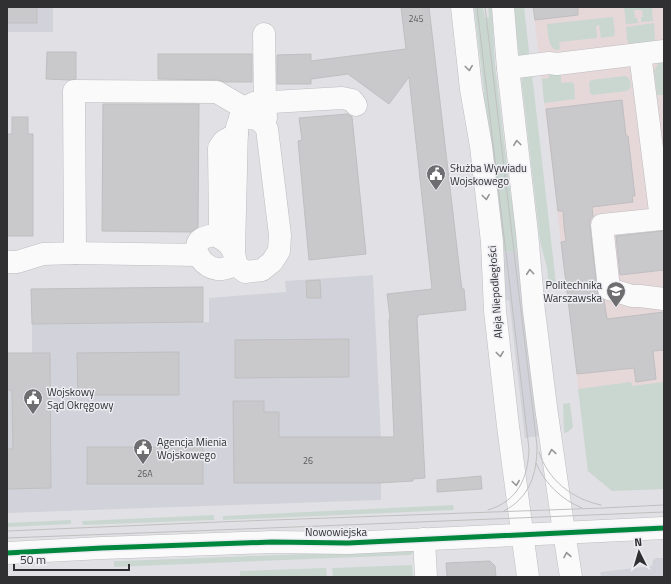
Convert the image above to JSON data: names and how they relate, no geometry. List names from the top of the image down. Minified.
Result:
{"streets":{"main road":["Aleja Niepodległości","Nowowiejska"]},"crossings":[["Aleja Niepodległości","Nowowiejska"]],"places":{"public building":["Służba Wywiadu Wojskowego","Wojskowy Sąd Okręgowy","Agencja Mienia Wojskowego"],"school or university":["Politechnika Warszawska"]},"house_numbers":["245","26","26A"],"scale_bar":"50 m","north":"top"}
